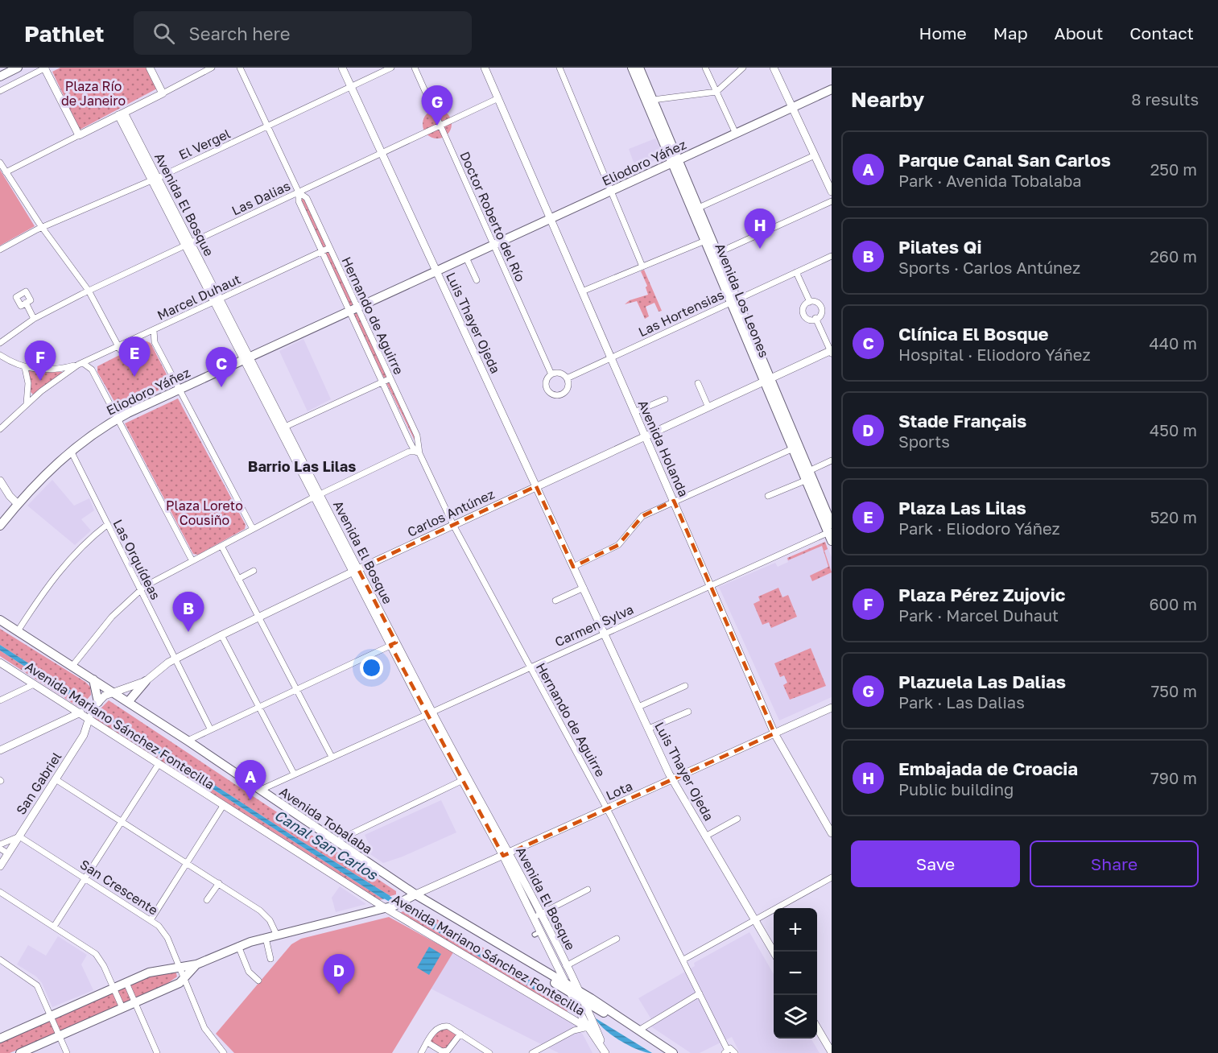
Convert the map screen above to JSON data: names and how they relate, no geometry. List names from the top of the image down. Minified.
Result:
{"streets":{"main road":["Eliodoro Yáñez","Avenida Los Leones","Lota","Avenida Tobalaba"],"street":["El Vergel","Las Dalias","Avenida El Bosque","Doctor Roberto del Río","Marcel Duhaut","Las Hortensias","Hernando de Aguirre","Luis Thayer Ojeda","Avenida Holanda","Carlos Antúnez","Las Orquídeas","Carmen Sylva","Avenida Mariano Sánchez Fontecilla","San Gabriel","San Crescente"]},"crossings":[["El Vergel","Avenida El Bosque"],["El Vergel","Hernando de Aguirre"],["El Vergel","Luis Thayer Ojeda"],["Eliodoro Yáñez","Avenida El Bosque"],["Eliodoro Yáñez","Doctor Roberto del Río"],["Eliodoro Yáñez","Avenida Los Leones"],["Eliodoro Yáñez","Hernando de Aguirre"],["Eliodoro Yáñez","Luis Thayer Ojeda"],["Eliodoro Yáñez","Avenida Holanda"],["Eliodoro Yáñez","Las Orquídeas"],["Las Dalias","Avenida El Bosque"],["Las Dalias","Doctor Roberto del Río"],["Las Dalias","Hernando de Aguirre"],["Las Dalias","Luis Thayer Ojeda"],["Las Dalias","Avenida Holanda"],["Avenida El Bosque","Marcel Duhaut"],["Avenida El Bosque","Carlos Antúnez"],["Avenida El Bosque","Carmen Sylva"],["Avenida El Bosque","Lota"],["Avenida El Bosque","Avenida Tobalaba"],["Doctor Roberto del Río","Las Hortensias"],["Marcel Duhaut","Hernando de Aguirre"],["Avenida Los Leones","Las Hortensias"],["Avenida Los Leones","Carlos Antúnez"],["Avenida Los Leones","Carmen Sylva"],["Las Hortensias","Avenida Holanda"],["Hernando de Aguirre","Carlos Antúnez"],["Hernando de Aguirre","Carmen Sylva"],["Hernando de Aguirre","Lota"],["Luis Thayer Ojeda","Carlos Antúnez"],["Luis Thayer Ojeda","Carmen Sylva"],["Luis Thayer Ojeda","Lota"],["Avenida Holanda","Carlos Antúnez"],["Avenida Holanda","Carmen Sylva"],["Avenida Holanda","Lota"],["Carlos Antúnez","Las Orquídeas"],["Carlos Antúnez","San Gabriel"],["Carlos Antúnez","Avenida Tobalaba"],["Carmen Sylva","Avenida Tobalaba"],["Avenida Mariano Sánchez Fontecilla","San Gabriel"],["Avenida Mariano Sánchez Fontecilla","Lota"],["Avenida Mariano Sánchez Fontecilla","Avenida Tobalaba"],["San Gabriel","San Crescente"],["Lota","Avenida Tobalaba"]],"districts":["Barrio Las Lilas"],"water":["Canal San Carlos"],"parks":["Plaza Río de Janeiro","Plaza Loreto Cousiño"],"page":{"header":"Pathlet","search":"Search here","nav":["Home","Map","About","Contact"],"heading":["Nearby","8 results"],"pins":["G","H","E","F","C","B","A","D"],"list":[{"mark":"A","name":"Parque Canal San Carlos","note":"Park · Avenida Tobalaba","value":"250 m"},{"mark":"B","name":"Pilates Qi","note":"Sports · Carlos Antúnez","value":"260 m"},{"mark":"C","name":"Clínica El Bosque","note":"Hospital · Eliodoro Yáñez","value":"440 m"},{"mark":"D","name":"Stade Français","note":"Sports","value":"450 m"},{"mark":"E","name":"Plaza Las Lilas","note":"Park · Eliodoro Yáñez","value":"520 m"},{"mark":"F","name":"Plaza Pérez Zujovic","note":"Park · Marcel Duhaut","value":"600 m"},{"mark":"G","name":"Plazuela Las Dalias","note":"Park · Las Dalias","value":"750 m"},{"mark":"H","name":"Embajada de Croacia","note":"Public building","value":"790 m"}],"buttons":["Save","Share"],"map_buttons":["+","−"]}}
